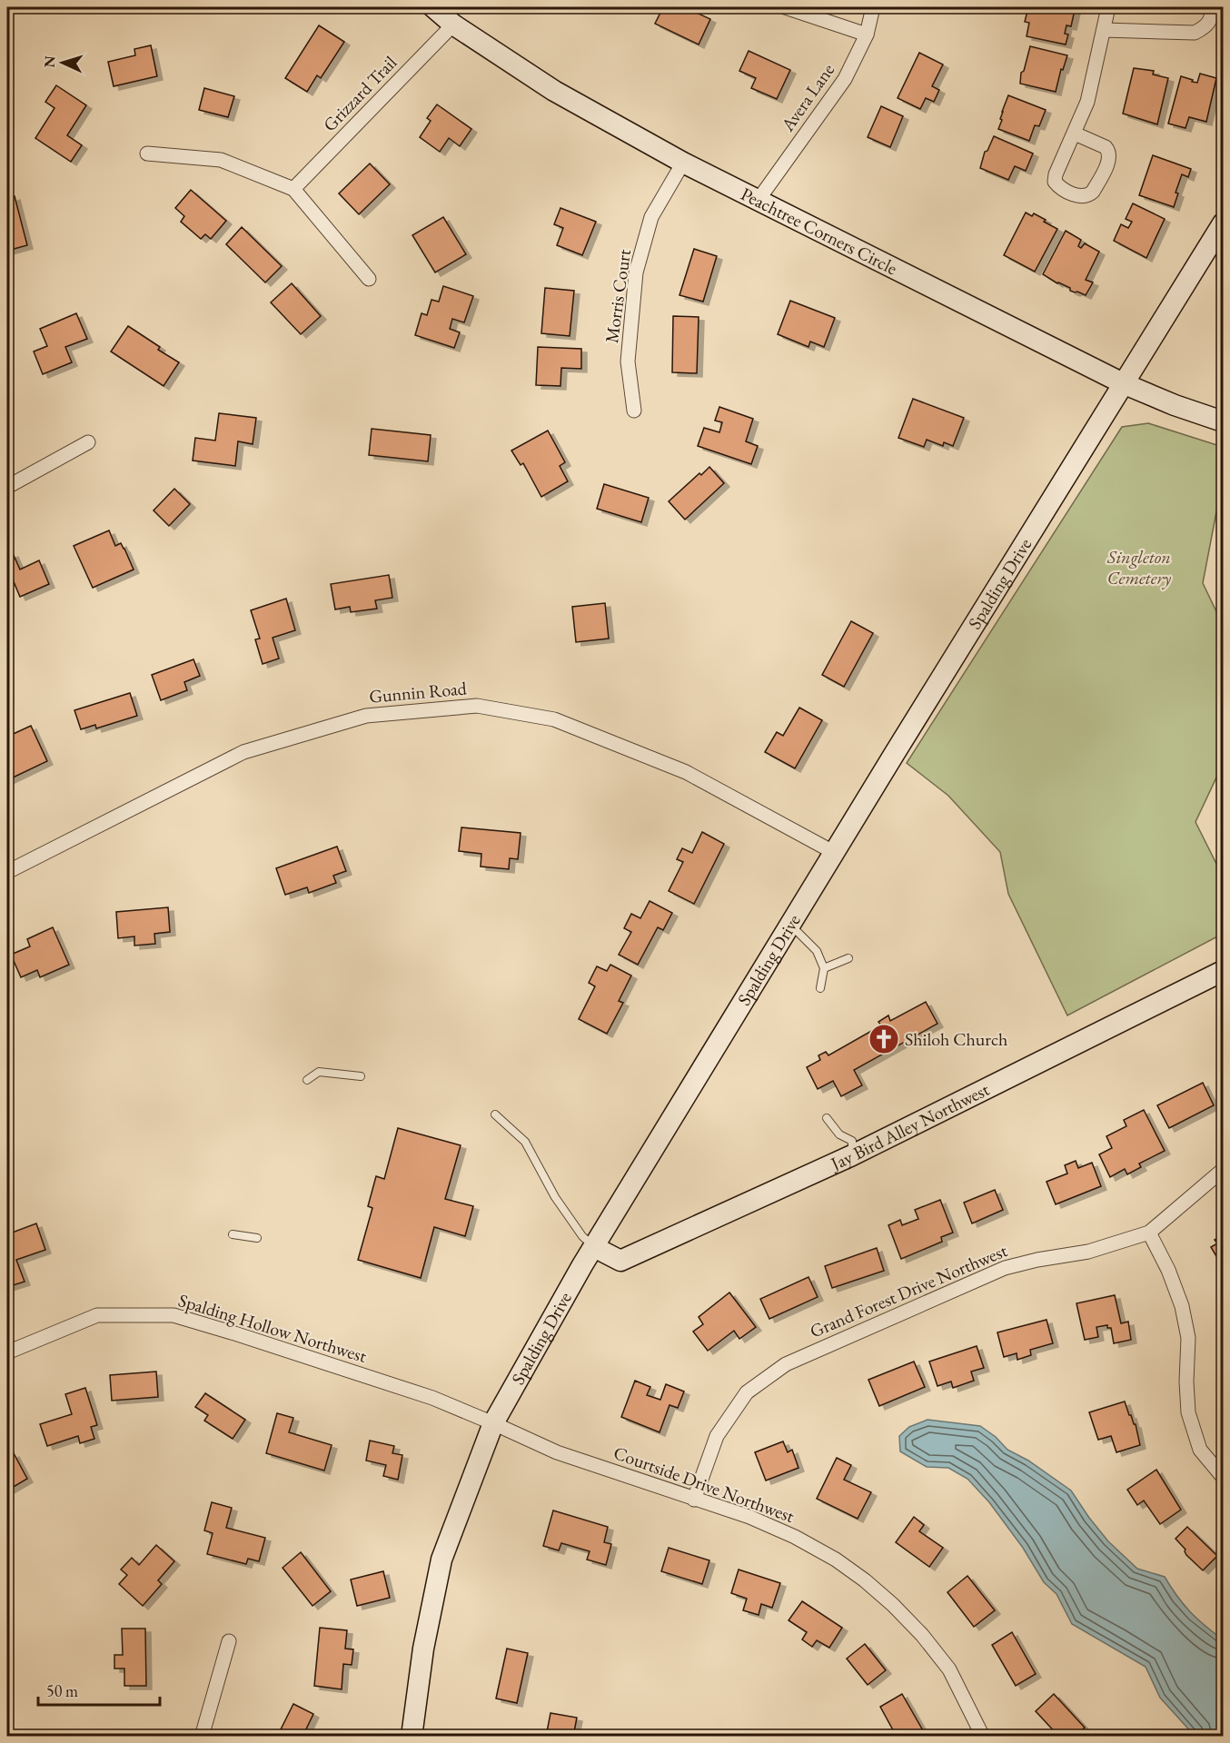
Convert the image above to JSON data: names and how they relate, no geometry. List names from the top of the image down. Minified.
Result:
{"streets":{"main road":["Peachtree Corners Circle","Spalding Drive","Jay Bird Alley Northwest"],"street":["Grizzard Trail","Avera Lane","Morris Court","Gunnin Road","Grand Forest Drive Northwest","Spalding Hollow Northwest","Courtside Drive Northwest"]},"crossings":[["Grizzard Trail","Peachtree Corners Circle"],["Avera Lane","Peachtree Corners Circle"],["Peachtree Corners Circle","Morris Court"],["Peachtree Corners Circle","Spalding Drive"],["Spalding Drive","Gunnin Road"],["Spalding Drive","Jay Bird Alley Northwest"],["Spalding Drive","Spalding Hollow Northwest"],["Spalding Drive","Courtside Drive Northwest"],["Grand Forest Drive Northwest","Courtside Drive Northwest"],["Spalding Hollow Northwest","Courtside Drive Northwest"]],"parks":["Singleton Cemetery"],"places":{"church":["Shiloh Church"]},"scale_bar":"50 m","north":"left"}
